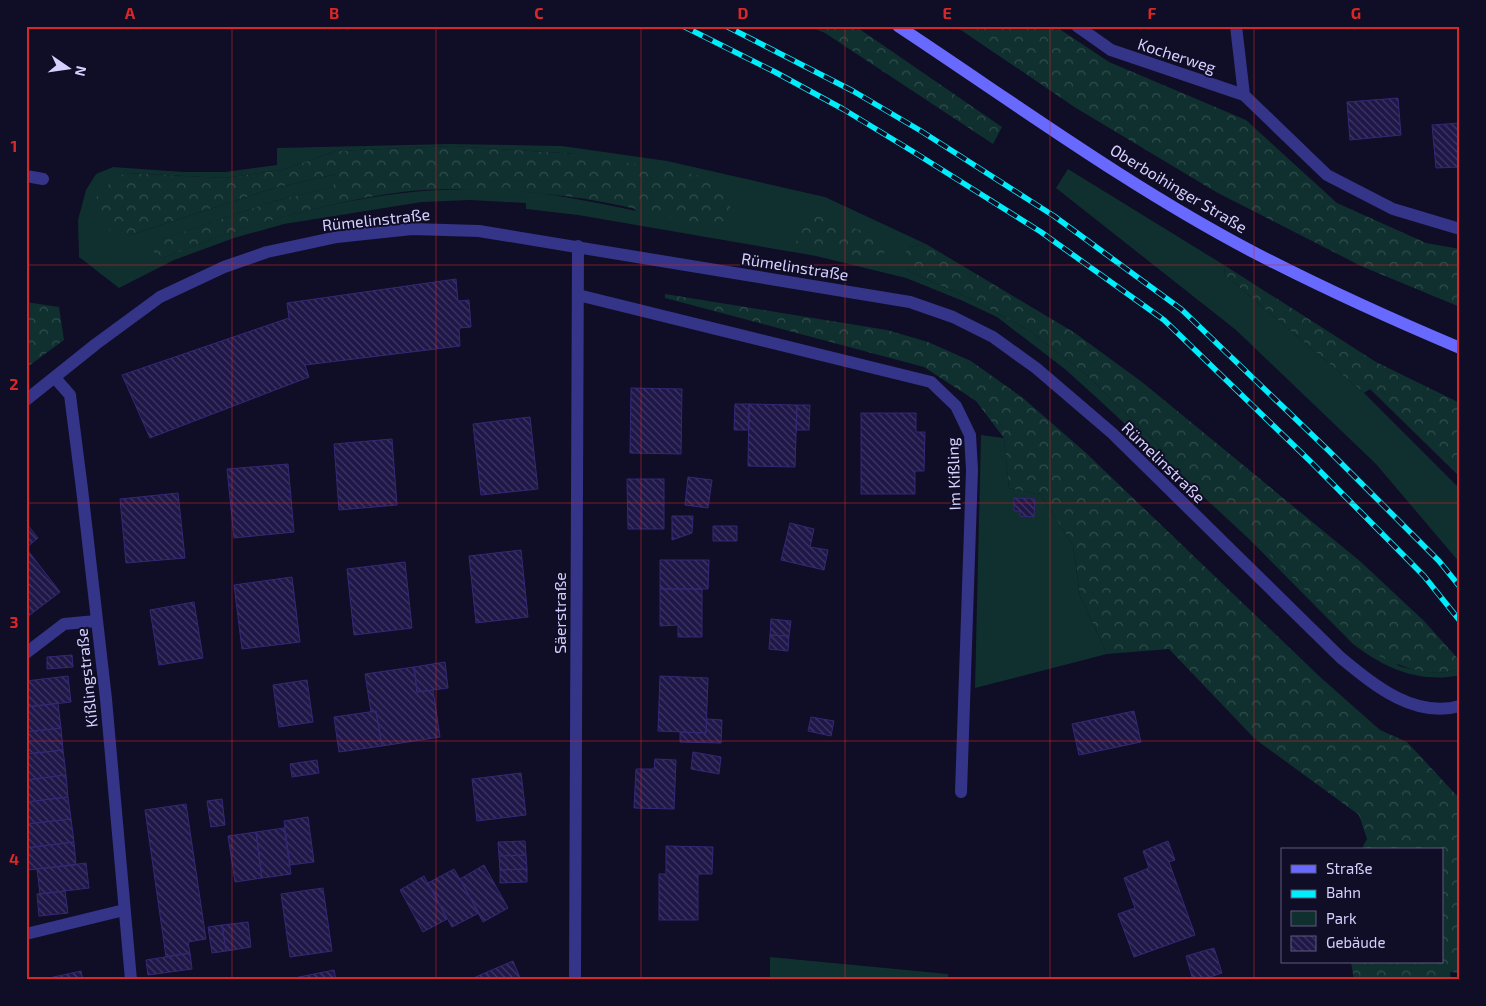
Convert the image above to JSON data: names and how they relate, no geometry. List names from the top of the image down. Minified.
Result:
{"streets":{"main road":["Oberboihinger Straße"],"street":["Kocherweg","Rümelinstraße","Im Kißling","Säerstraße","Kißlingstraße"]},"crossings":[["Rümelinstraße","Säerstraße"],["Rümelinstraße","Kißlingstraße"],["Im Kißling","Säerstraße"]],"legend":["Straße","Bahn","Park","Gebäude"],"north":"right","grid":{"columns":["A","B","C","D","E","F","G"],"rows":["1","2","3","4"]}}
